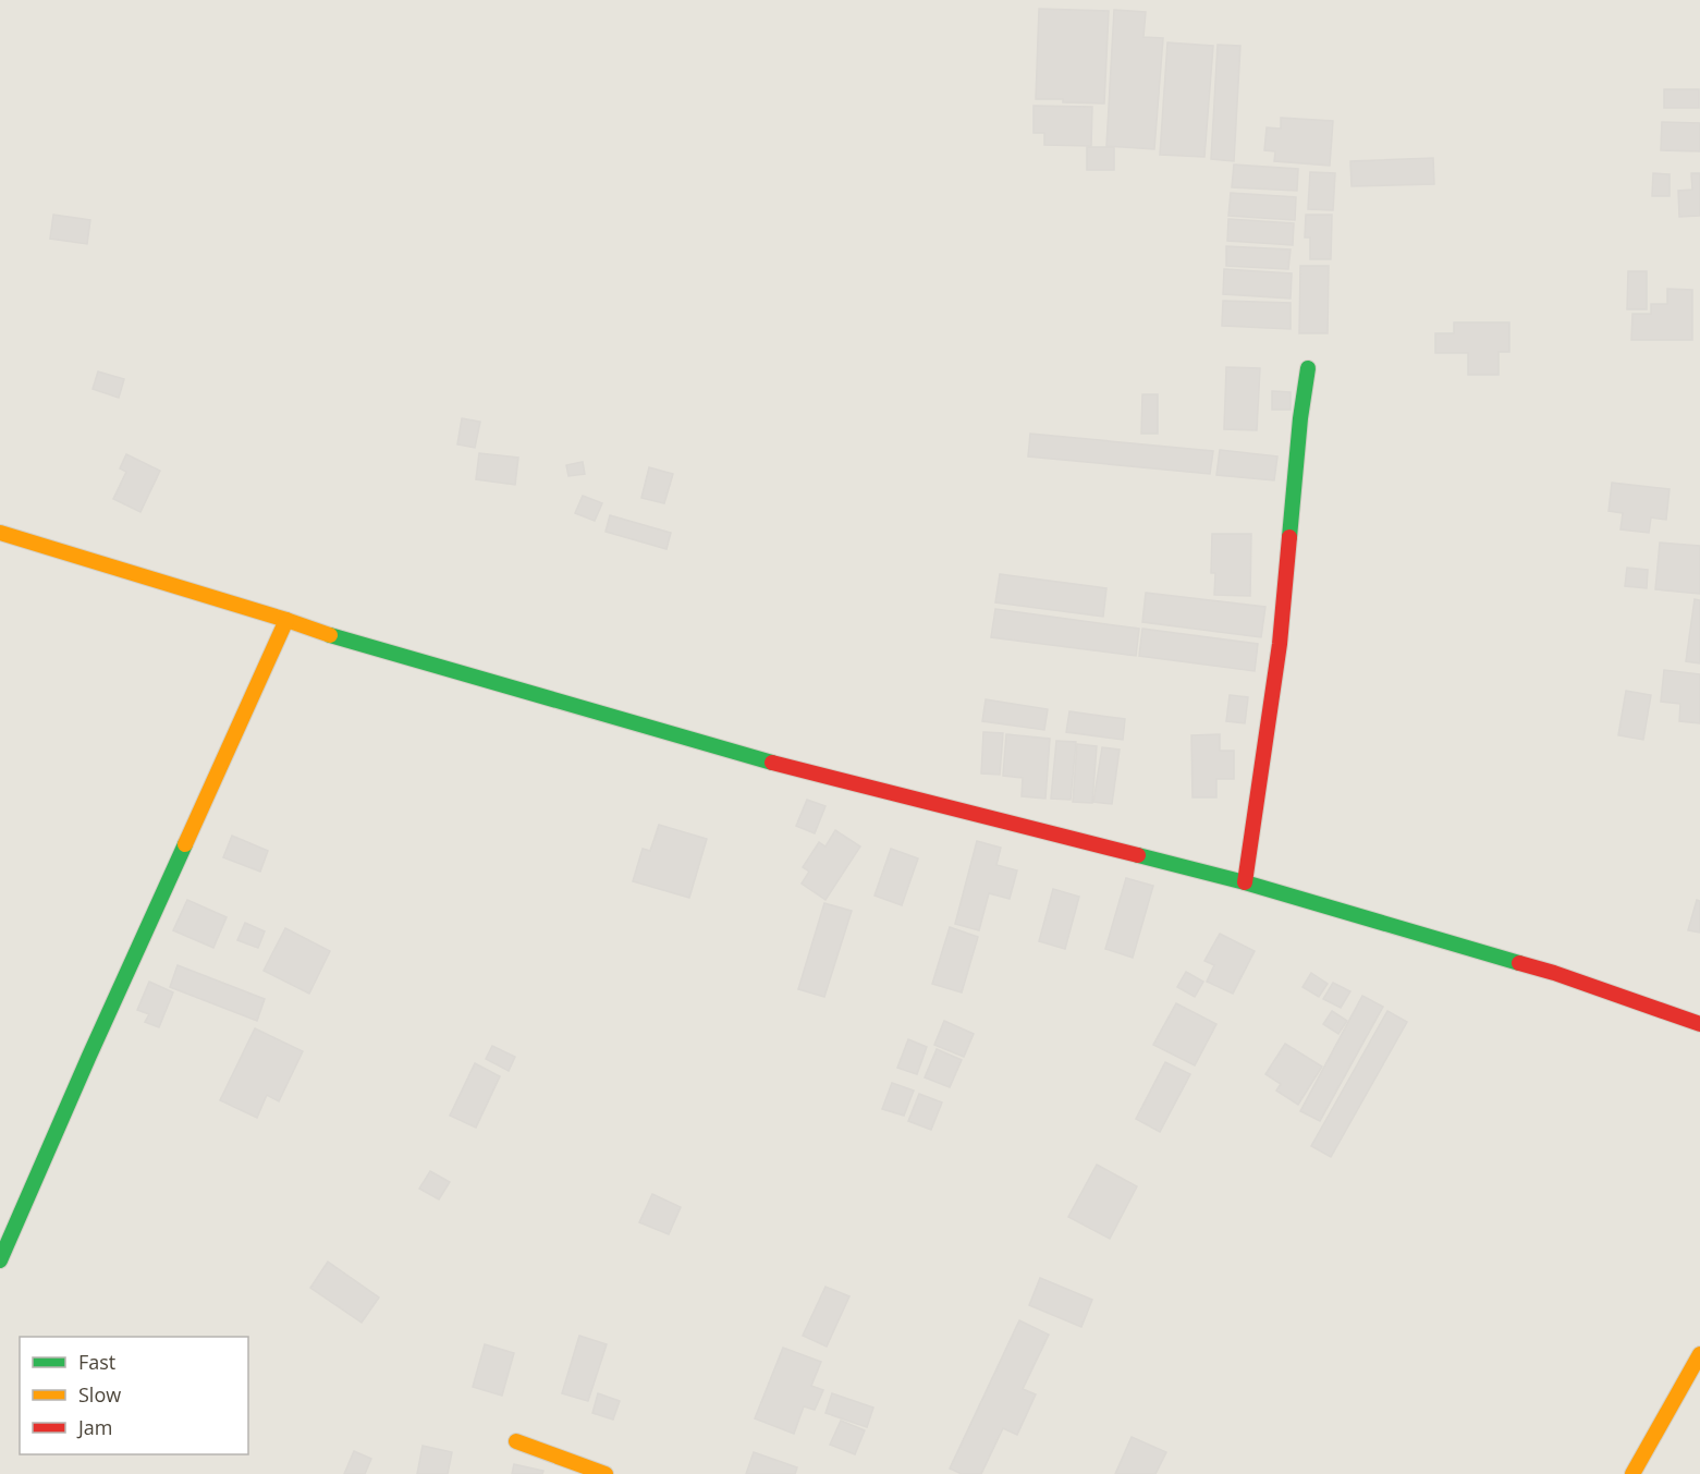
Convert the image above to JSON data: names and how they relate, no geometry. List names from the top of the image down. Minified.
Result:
{"legend":["Fast","Slow","Jam"]}
